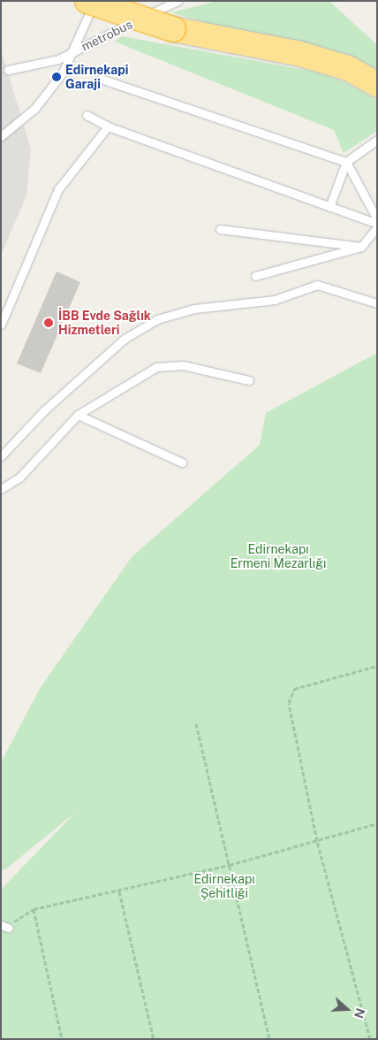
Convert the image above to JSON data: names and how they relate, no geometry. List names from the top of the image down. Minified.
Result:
{"streets":{"lane":["metrobus"]},"parks":["Edirnekapı Ermeni Mezarlığı","Edirnekapı Şehitliği"],"places":["Edirnekapi Garaji","İBB Evde Sağlık Hizmetleri"],"north":"right"}
